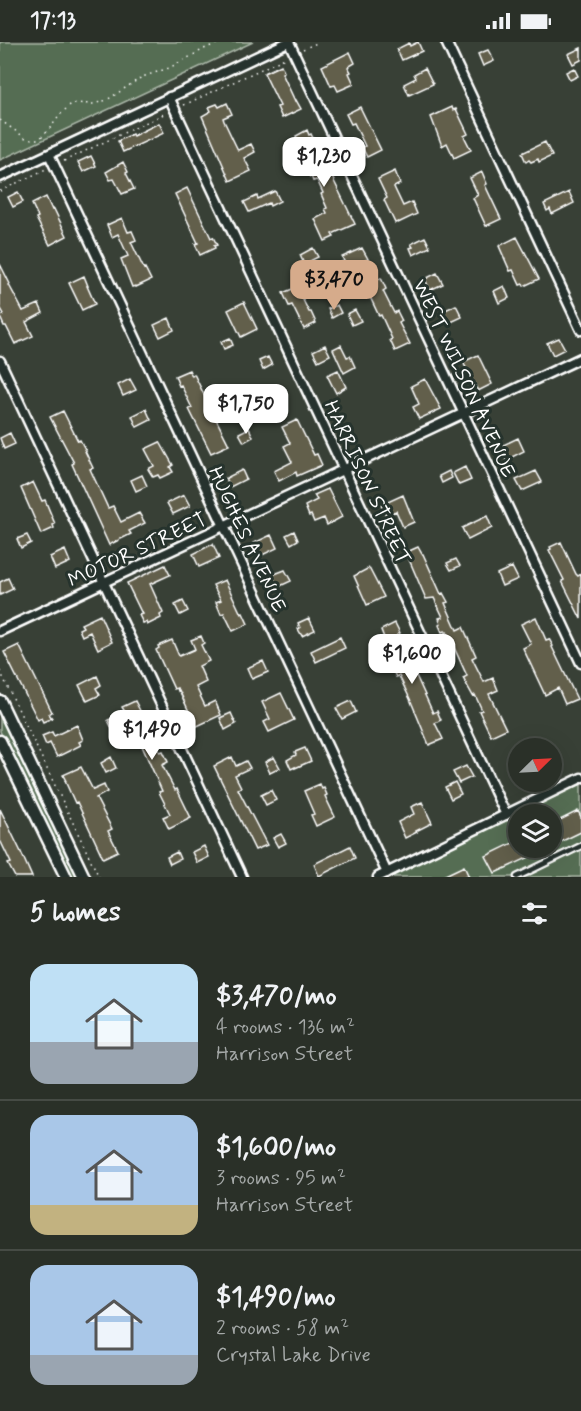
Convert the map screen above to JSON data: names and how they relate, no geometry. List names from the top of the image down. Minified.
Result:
{"streets":{"street":["WEST WILSON AVENUE","HARRISON STREET","HUGHES AVENUE","MOTOR STREET"]},"crossings":[["WEST WILSON AVENUE","MOTOR STREET"],["HARRISON STREET","MOTOR STREET"],["HUGHES AVENUE","MOTOR STREET"]],"north":"top right","page":{"status":"17:13","price":["$1,230","$3,470","$1,750","$1,600","$1,490"],"heading":"5 homes","list":[{"name":"$3,470/mo","note":"4 rooms · 136 m² · Harrison Street"},{"name":"$1,600/mo","note":"3 rooms · 95 m² · Harrison Street"},{"name":"$1,490/mo","note":"2 rooms · 58 m² · Crystal Lake Drive"}]}}
